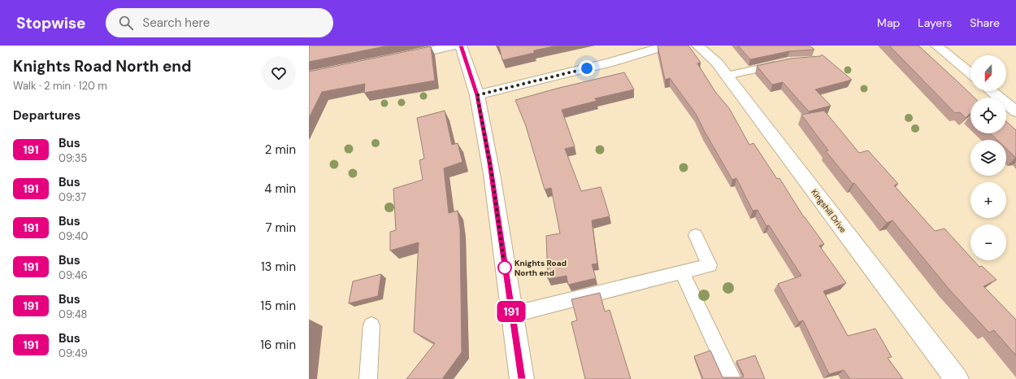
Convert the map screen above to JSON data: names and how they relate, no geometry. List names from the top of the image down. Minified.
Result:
{"streets":{"street":["Kingshill Drive"]},"places":["Knights Road North end"],"lines":["bus line 191"],"north":"bottom","page":{"header":"Stopwise","search":"Search here","nav":["Map","Layers","Share"],"heading":[["Knights Road North end","Walk · 2 min · 120 m"],"Departures"],"on_map":"191","map_buttons":["+","−"],"list":[{"mark":"191","name":"Bus","note":"09:35","value":"2 min"},{"mark":"191","name":"Bus","note":"09:37","value":"4 min"},{"mark":"191","name":"Bus","note":"09:40","value":"7 min"},{"mark":"191","name":"Bus","note":"09:46","value":"13 min"},{"mark":"191","name":"Bus","note":"09:48","value":"15 min"},{"mark":"191","name":"Bus","note":"09:49","value":"16 min"}]}}
